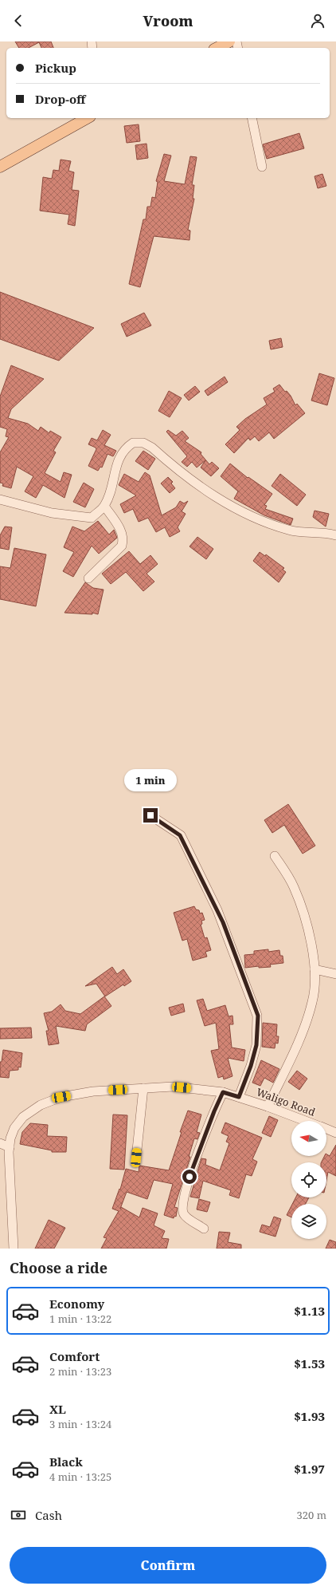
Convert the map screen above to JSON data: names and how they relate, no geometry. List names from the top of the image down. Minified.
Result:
{"streets":{"street":["Waligo Road"]},"north":"left","page":{"header":"Vroom","banner":["Pickup","Drop-off"],"bubble":"1 min","heading":"Choose a ride","list":[{"name":"Economy","note":"1 min · 13:22","value":"$1.13"},{"name":"Comfort","note":"2 min · 13:23","value":"$1.53"},{"name":"XL","note":"3 min · 13:24","value":"$1.93"},{"name":"Black","note":"4 min · 13:25","value":"$1.97"}],"pay":["Cash","320 m"],"buttons":"Confirm"}}
